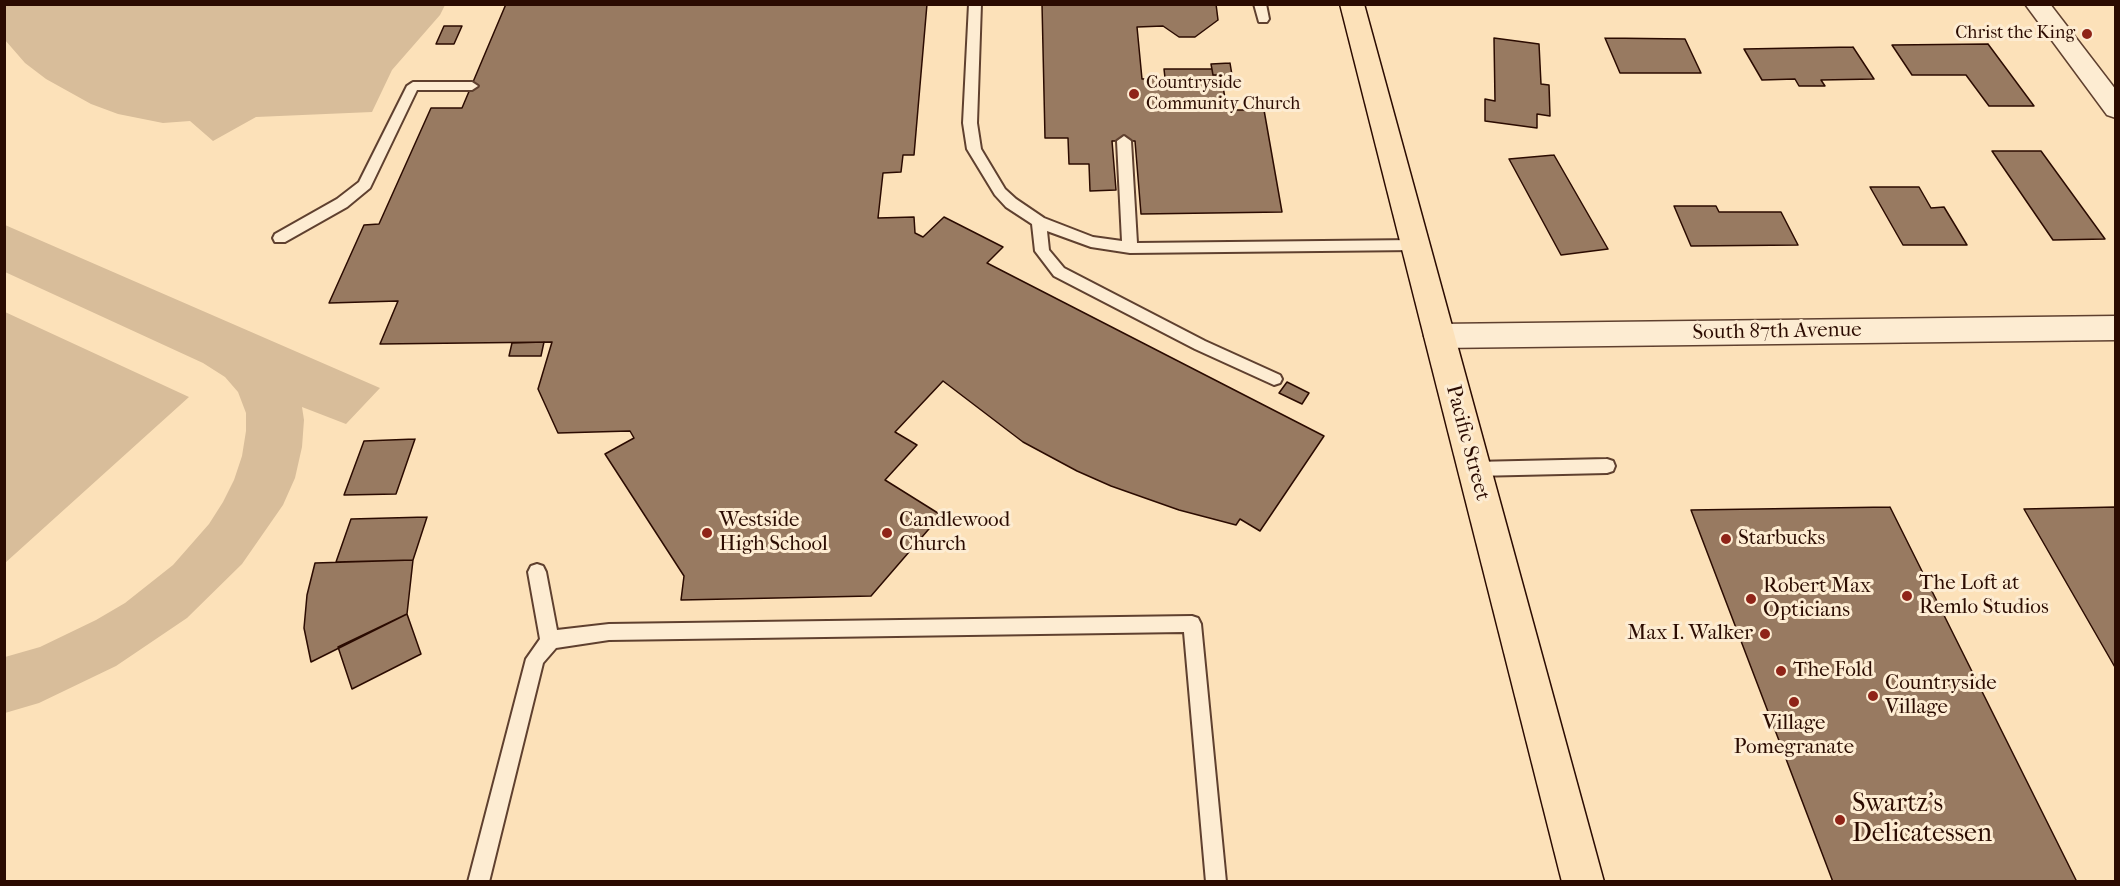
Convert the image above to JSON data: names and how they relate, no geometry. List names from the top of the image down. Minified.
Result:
{"streets":{"main road":["Pacific Street"],"street":["South 87th Avenue"]},"crossings":[["South 87th Avenue","Pacific Street"]],"places":["Christ the King","Countryside Community Church","Westside High School","Candlewood Church","Starbucks","The Loft at Remlo Studios","Robert Max Opticians","Max I. Walker","The Fold","Countryside Village","Village Pomegranate","Swartz's Delicatessen"]}
